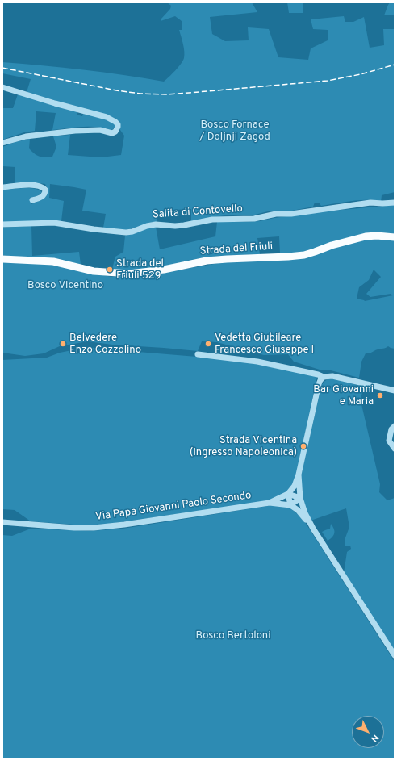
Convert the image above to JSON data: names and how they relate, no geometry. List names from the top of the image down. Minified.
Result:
{"streets":{"main road":["Strada del Friuli"],"street":["Salita di Contovello","Via Papa Giovanni Paolo Secondo"]},"parks":["Bosco Fornace / Doljnji Zagod","Bosco Vicentino","Bosco Bertoloni"],"places":["Strada del Friuli 529","Belvedere Enzo Cozzolino","Vedetta Giubileare Francesco Giuseppe I","Bar Giovanni e Maria","Strada Vicentina (ingresso Napoleonica)"],"north":"bottom right"}
